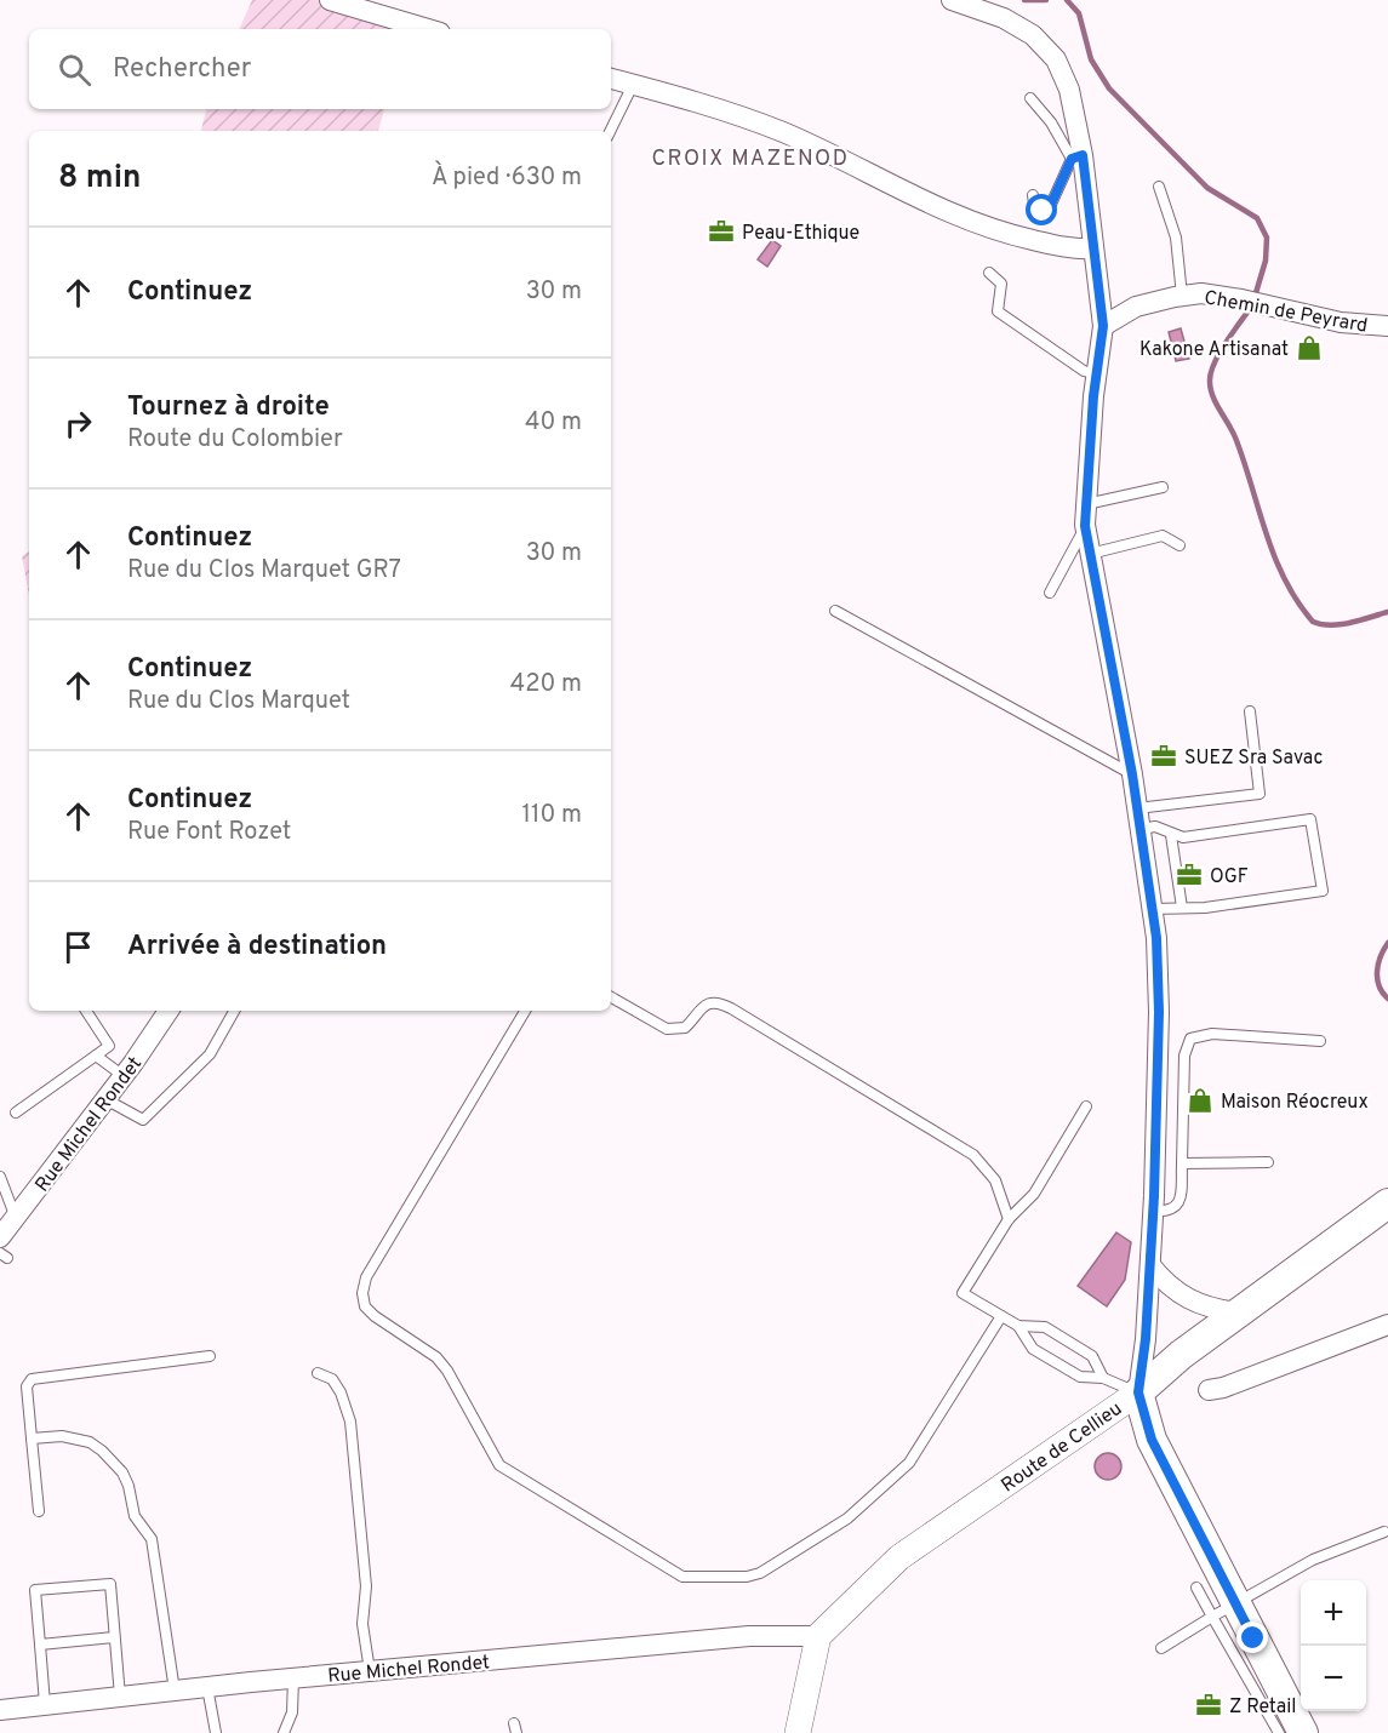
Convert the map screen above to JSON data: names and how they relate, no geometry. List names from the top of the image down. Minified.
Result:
{"streets":{"main road":["Route de Cellieu"],"street":["Chemin de Peyrard","Rue Michel Rondet"]},"crossings":[["Rue Michel Rondet","Route de Cellieu"]],"districts":["CROIX MAZENOD"],"places":{"office":["Peau-Ethique","SUEZ Sra Savac","OGF","Z Retail"],"shop":["Kakone Artisanat","Maison Réocreux"]},"page":{"search":"Rechercher","heading":["8 min","À pied · 630 m"],"list":[["Continuez","30 m"],["Tournez à droite","Route du Colombier","40 m"],["Continuez","Rue du Clos Marquet GR7","30 m"],["Continuez","Rue du Clos Marquet","420 m"],["Continuez","Rue Font Rozet","110 m"],"Arrivée à destination"],"map_buttons":["+","−"]}}
